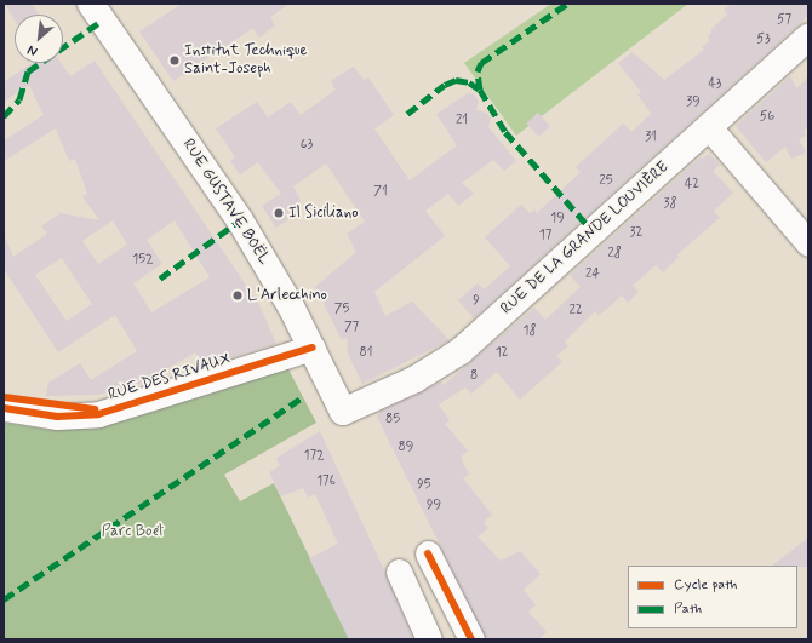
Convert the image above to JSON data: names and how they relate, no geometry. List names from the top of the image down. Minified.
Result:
{"streets":{"main road":["RUE GUSTAVE BOËL","RUE DE LA GRANDE LOUVIÈRE"],"street":["RUE DES RIVAUX"]},"crossings":[["RUE GUSTAVE BOËL","RUE DE LA GRANDE LOUVIÈRE"],["RUE GUSTAVE BOËL","RUE DES RIVAUX"]],"parks":["Parc Boël"],"places":["Institut Technique Saint-Joseph","Il Siciliano","L'Arlecchino"],"house_numbers":["57","53","43","39","56","21","31","63","25","42","71","38","19","32","17","28","152","24","9","75","22","77","18","81","12","8","85","89","172","176","95","99"],"legend":["Cycle path","Path"],"north":"bottom left"}
